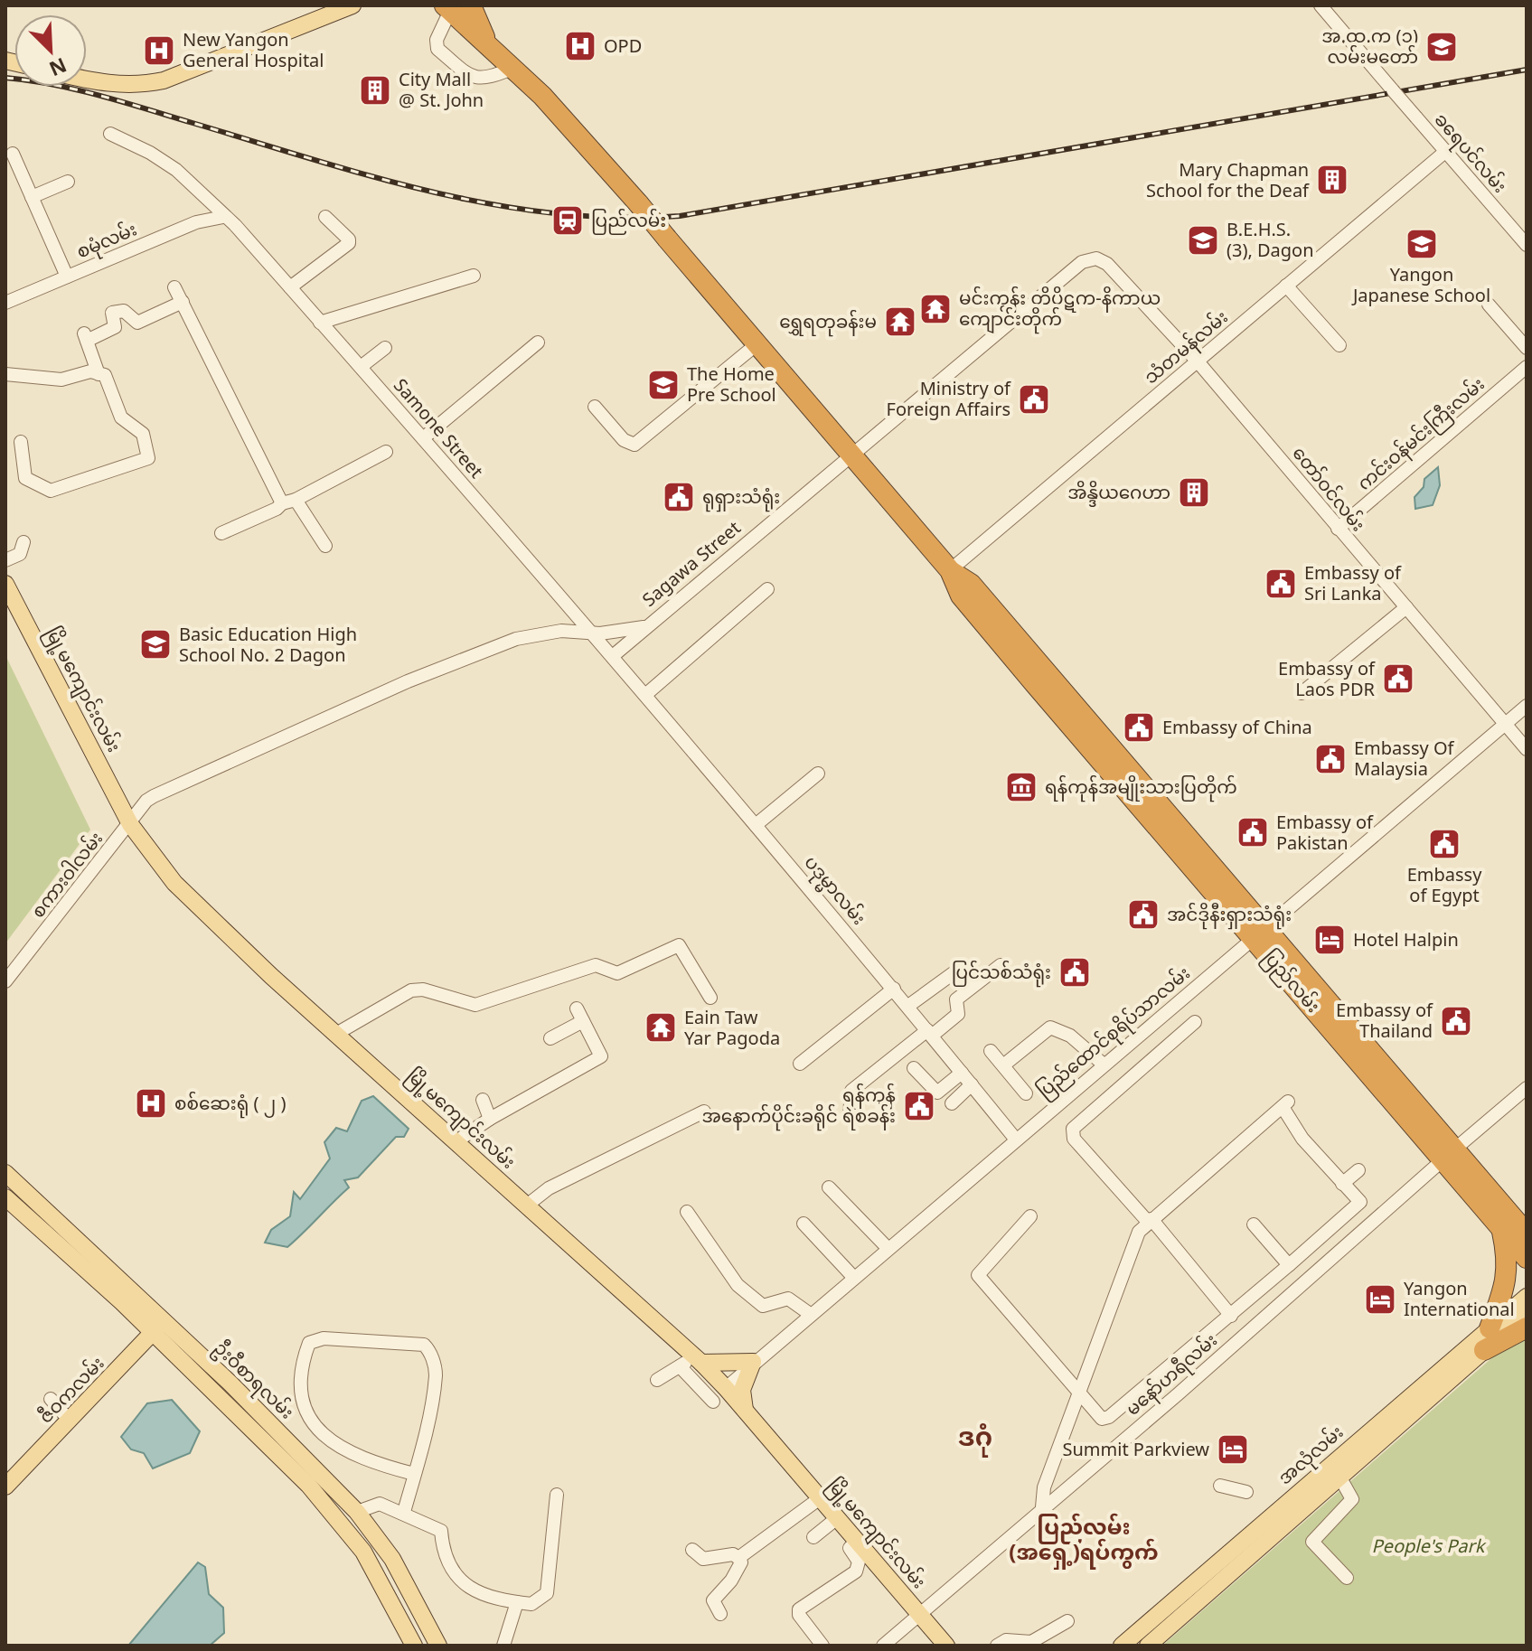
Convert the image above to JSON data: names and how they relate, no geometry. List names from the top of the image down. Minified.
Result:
{"streets":{"highway":["ပြည်လမ်း"],"main road":["မြို့မကျောင်းလမ်း","ဦးဝီစာရလမ်း","ဇီဝကလမ်း","အလုံလမ်း"],"street":["ခရေပင်လမ်း","စမုံလမ်း","သံတမန်လမ်း","Samone Street","ကင်းဝန်မင်းကြီးလမ်း","တော်ဝင်လမ်း","Sagawa Street","စကားဝါလမ်း","ပဒုမ္မာလမ်း","ပြည်ထောင်စုရိပ်သာလမ်း","မနော်ဟရီလမ်း"]},"crossings":[["ခရေပင်လမ်း","သံတမန်လမ်း"],["စမုံလမ်း","Samone Street"],["သံတမန်လမ်း","တော်ဝင်လမ်း"],["သံတမန်လမ်း","ပြည်လမ်း"],["Samone Street","Sagawa Street"],["Samone Street","ပဒုမ္မာလမ်း"],["ကင်းဝန်မင်းကြီးလမ်း","တော်ဝင်လမ်း"],["တော်ဝင်လမ်း","Sagawa Street"],["တော်ဝင်လမ်း","ပြည်ထောင်စုရိပ်သာလမ်း"],["Sagawa Street","မြို့မကျောင်းလမ်း"],["Sagawa Street","စကားဝါလမ်း"],["Sagawa Street","ပြည်လမ်း"],["မြို့မကျောင်းလမ်း","စကားဝါလမ်း"],["မြို့မကျောင်းလမ်း","ပြည်ထောင်စုရိပ်သာလမ်း"],["မြို့မကျောင်းလမ်း","မနော်ဟရီလမ်း"],["ပဒုမ္မာလမ်း","ပြည်ထောင်စုရိပ်သာလမ်း"],["ပြည်လမ်း","ပြည်ထောင်စုရိပ်သာလမ်း"],["ပြည်လမ်း","မနော်ဟရီလမ်း"],["ဦးဝီစာရလမ်း","ဇီဝကလမ်း"]],"districts":["ဒဂုံ","ပြည်လမ်း (အရှေ့)ရပ်ကွက်"],"parks":["People's Park"],"places":{"hospital":["OPD","New Yangon General Hospital","စစ်ဆေးရုံ ( ၂ )"],"school or university":["အ.ထ.က (၁) လမ်းမတော်","B.E.H.S. (3), Dagon","Yangon Japanese School","The Home Pre School","Basic Education High School No. 2 Dagon"],"building":["City Mall @ St. John","Mary Chapman School for the Deaf","အိန္ဒိယဂေဟာ"],"station":["ပြည်လမ်း"],"temple":["မင်းကွန်း တိပိဋက-နိကာယ ကျောင်းတိုက်","ရွှေရတုခန်းမ","Eain Taw Yar Pagoda"],"public building":["Ministry of Foreign Affairs","ရုရှားသံရုံး","Embassy of Sri Lanka","Embassy of Laos PDR","Embassy of China","Embassy Of Malaysia","Embassy of Pakistan","Embassy of Egypt","အင်ဒိုနီးရှားသံရုံး","ပြင်သစ်သံရုံး","Embassy of Thailand","ရန်ကုန် အနောက်ပိုင်းခရိုင် ရဲစခန်း"],"museum":["ရန်ကုန်အမျိုးသားပြတိုက်"],"hotel":["Hotel Halpin","Yangon International","Summit Parkview"]},"north":"bottom right"}
